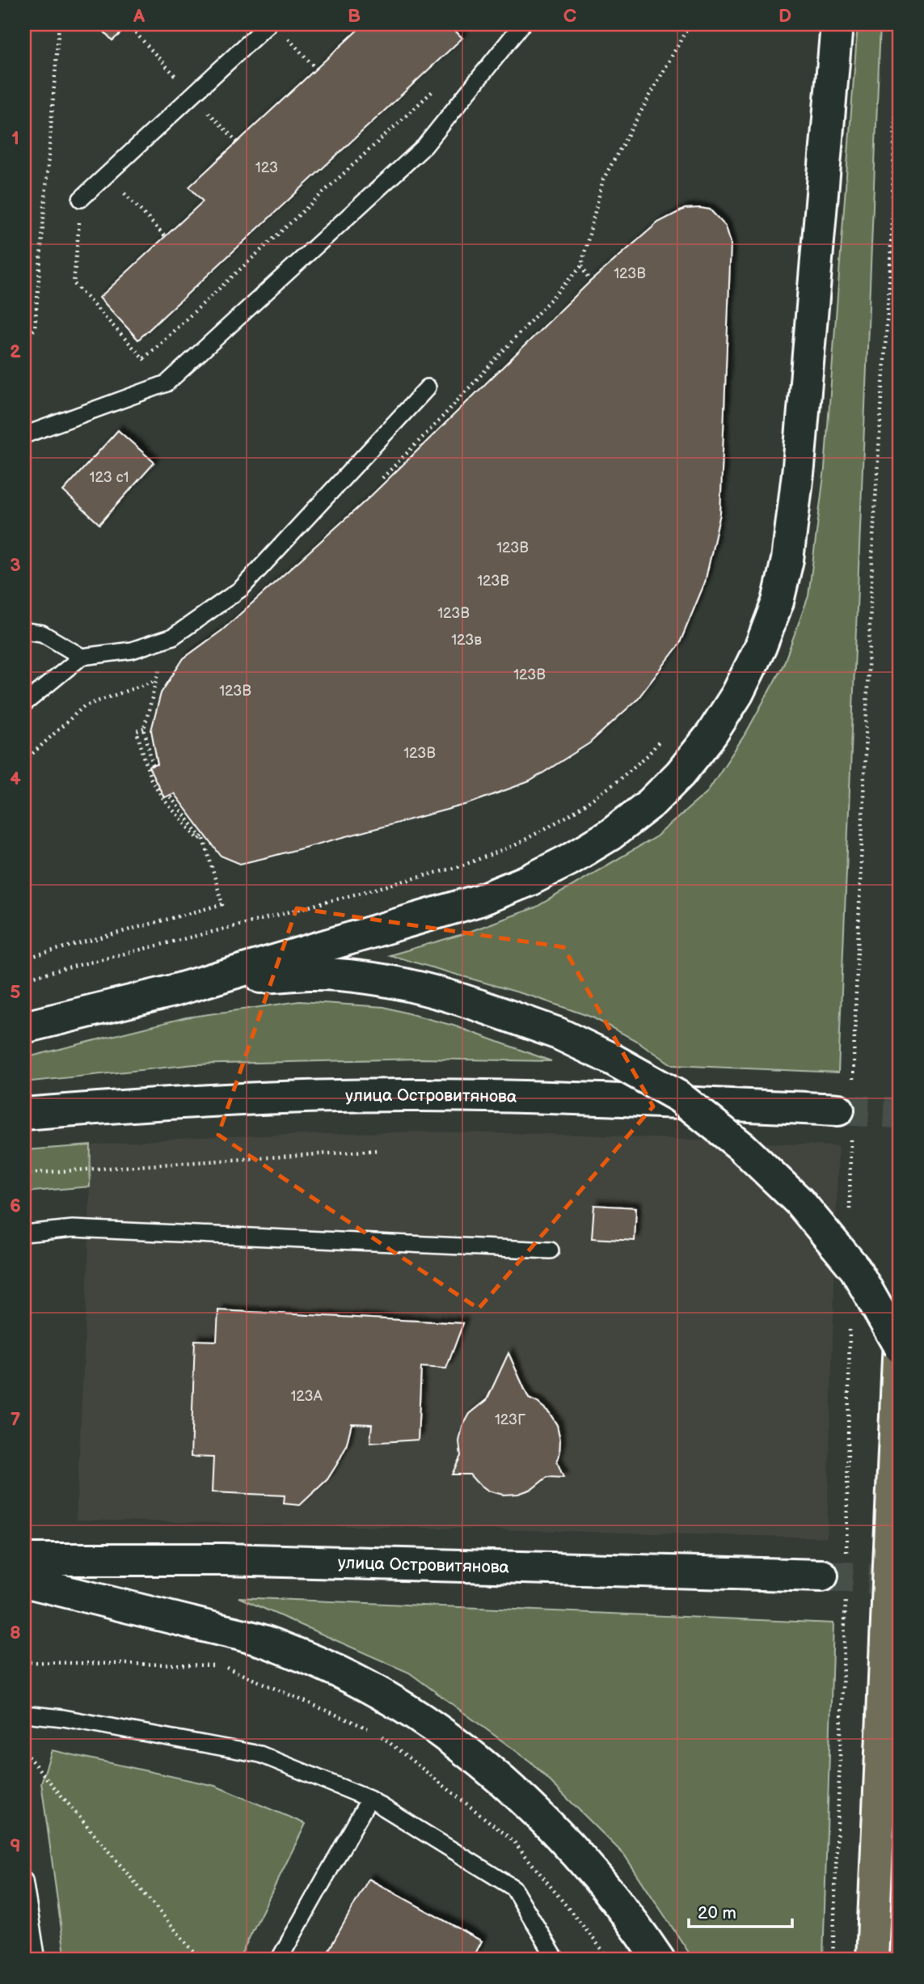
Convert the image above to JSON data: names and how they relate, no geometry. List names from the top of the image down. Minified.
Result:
{"streets":{"main road":["улица Островитянова"]},"house_numbers":["123","123В","123 с1","123В","123В","123В","123в","123В","123В","123В","123А","123Г"],"scale_bar":"20 m","grid":{"columns":["A","B","C","D"],"rows":["1","2","3","4","5","6","7","8","9"]}}
